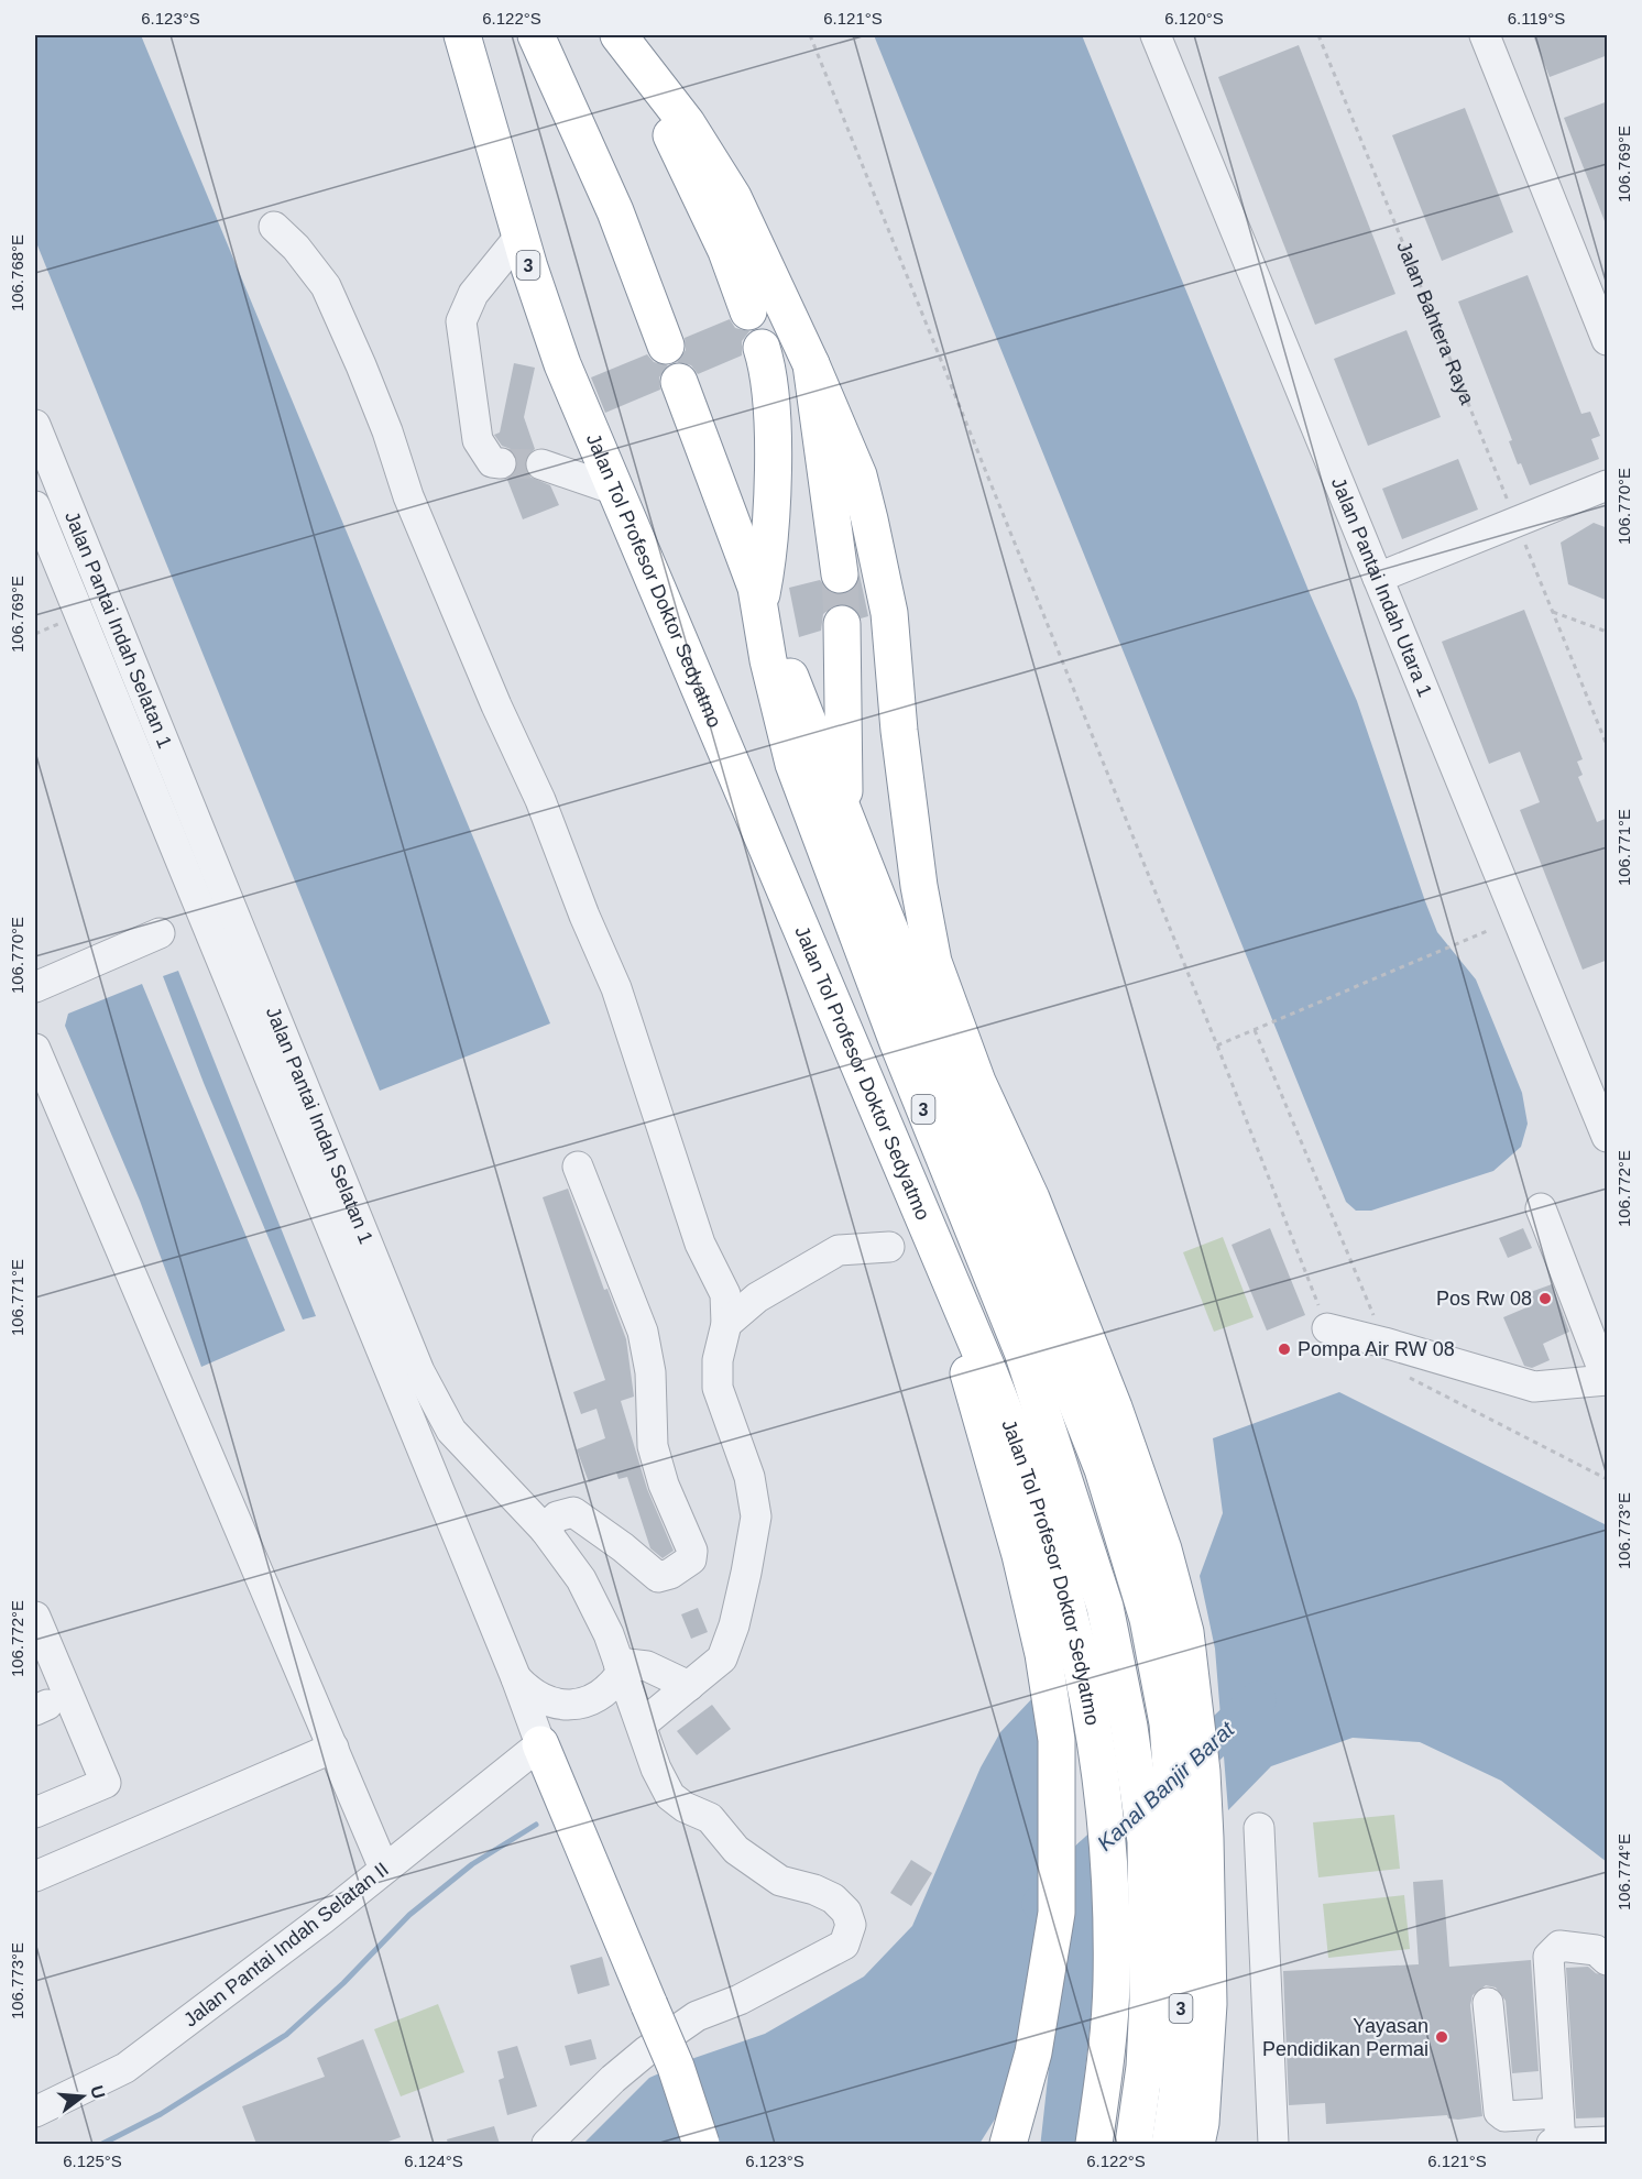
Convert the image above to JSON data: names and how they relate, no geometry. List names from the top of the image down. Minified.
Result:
{"streets":{"highway":["3","Jalan Tol Profesor Doktor Sedyatmo"],"street":["Jalan Pantai Indah Utara 1","Jalan Pantai Indah Selatan 1","Jalan Pantai Indah Selatan II"],"path":["Jalan Bahtera Raya"]},"crossings":[["Jalan Pantai Indah Selatan 1","Jalan Pantai Indah Selatan II"]],"water":["Kanal Banjir Barat"],"places":["Pos Rw 08","Pompa Air RW 08","Yayasan Pendidikan Permai"],"north":"right","coordinates":["6.123°S","6.122°S","6.121°S","6.120°S","6.119°S","106.769°E","106.768°E","106.770°E","106.771°E","106.772°E","106.773°E","106.774°E","6.125°S","6.124°S"]}
